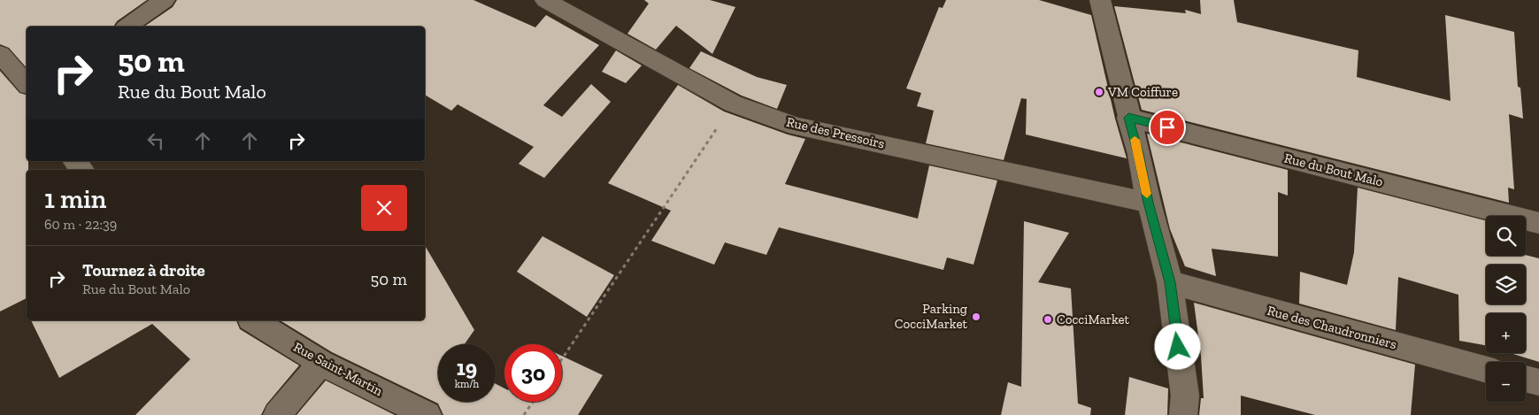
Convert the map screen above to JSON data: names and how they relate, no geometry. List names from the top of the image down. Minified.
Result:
{"streets":{"street":["Rue des Pressoirs","Rue du Bout Malo","Rue des Chaudronniers","Rue Saint-Martin"]},"places":["VM Coiffure","Parking CocciMarket","CocciMarket"],"page":{"turn":["50 m","Rue du Bout Malo"],"heading":["1 min","60 m · 22:39"],"map_buttons":["+","−"],"list":[{"name":"Tournez à droite","note":"Rue du Bout Malo","value":"50 m"}],"speed":"19 km/h","limit":"30"}}
